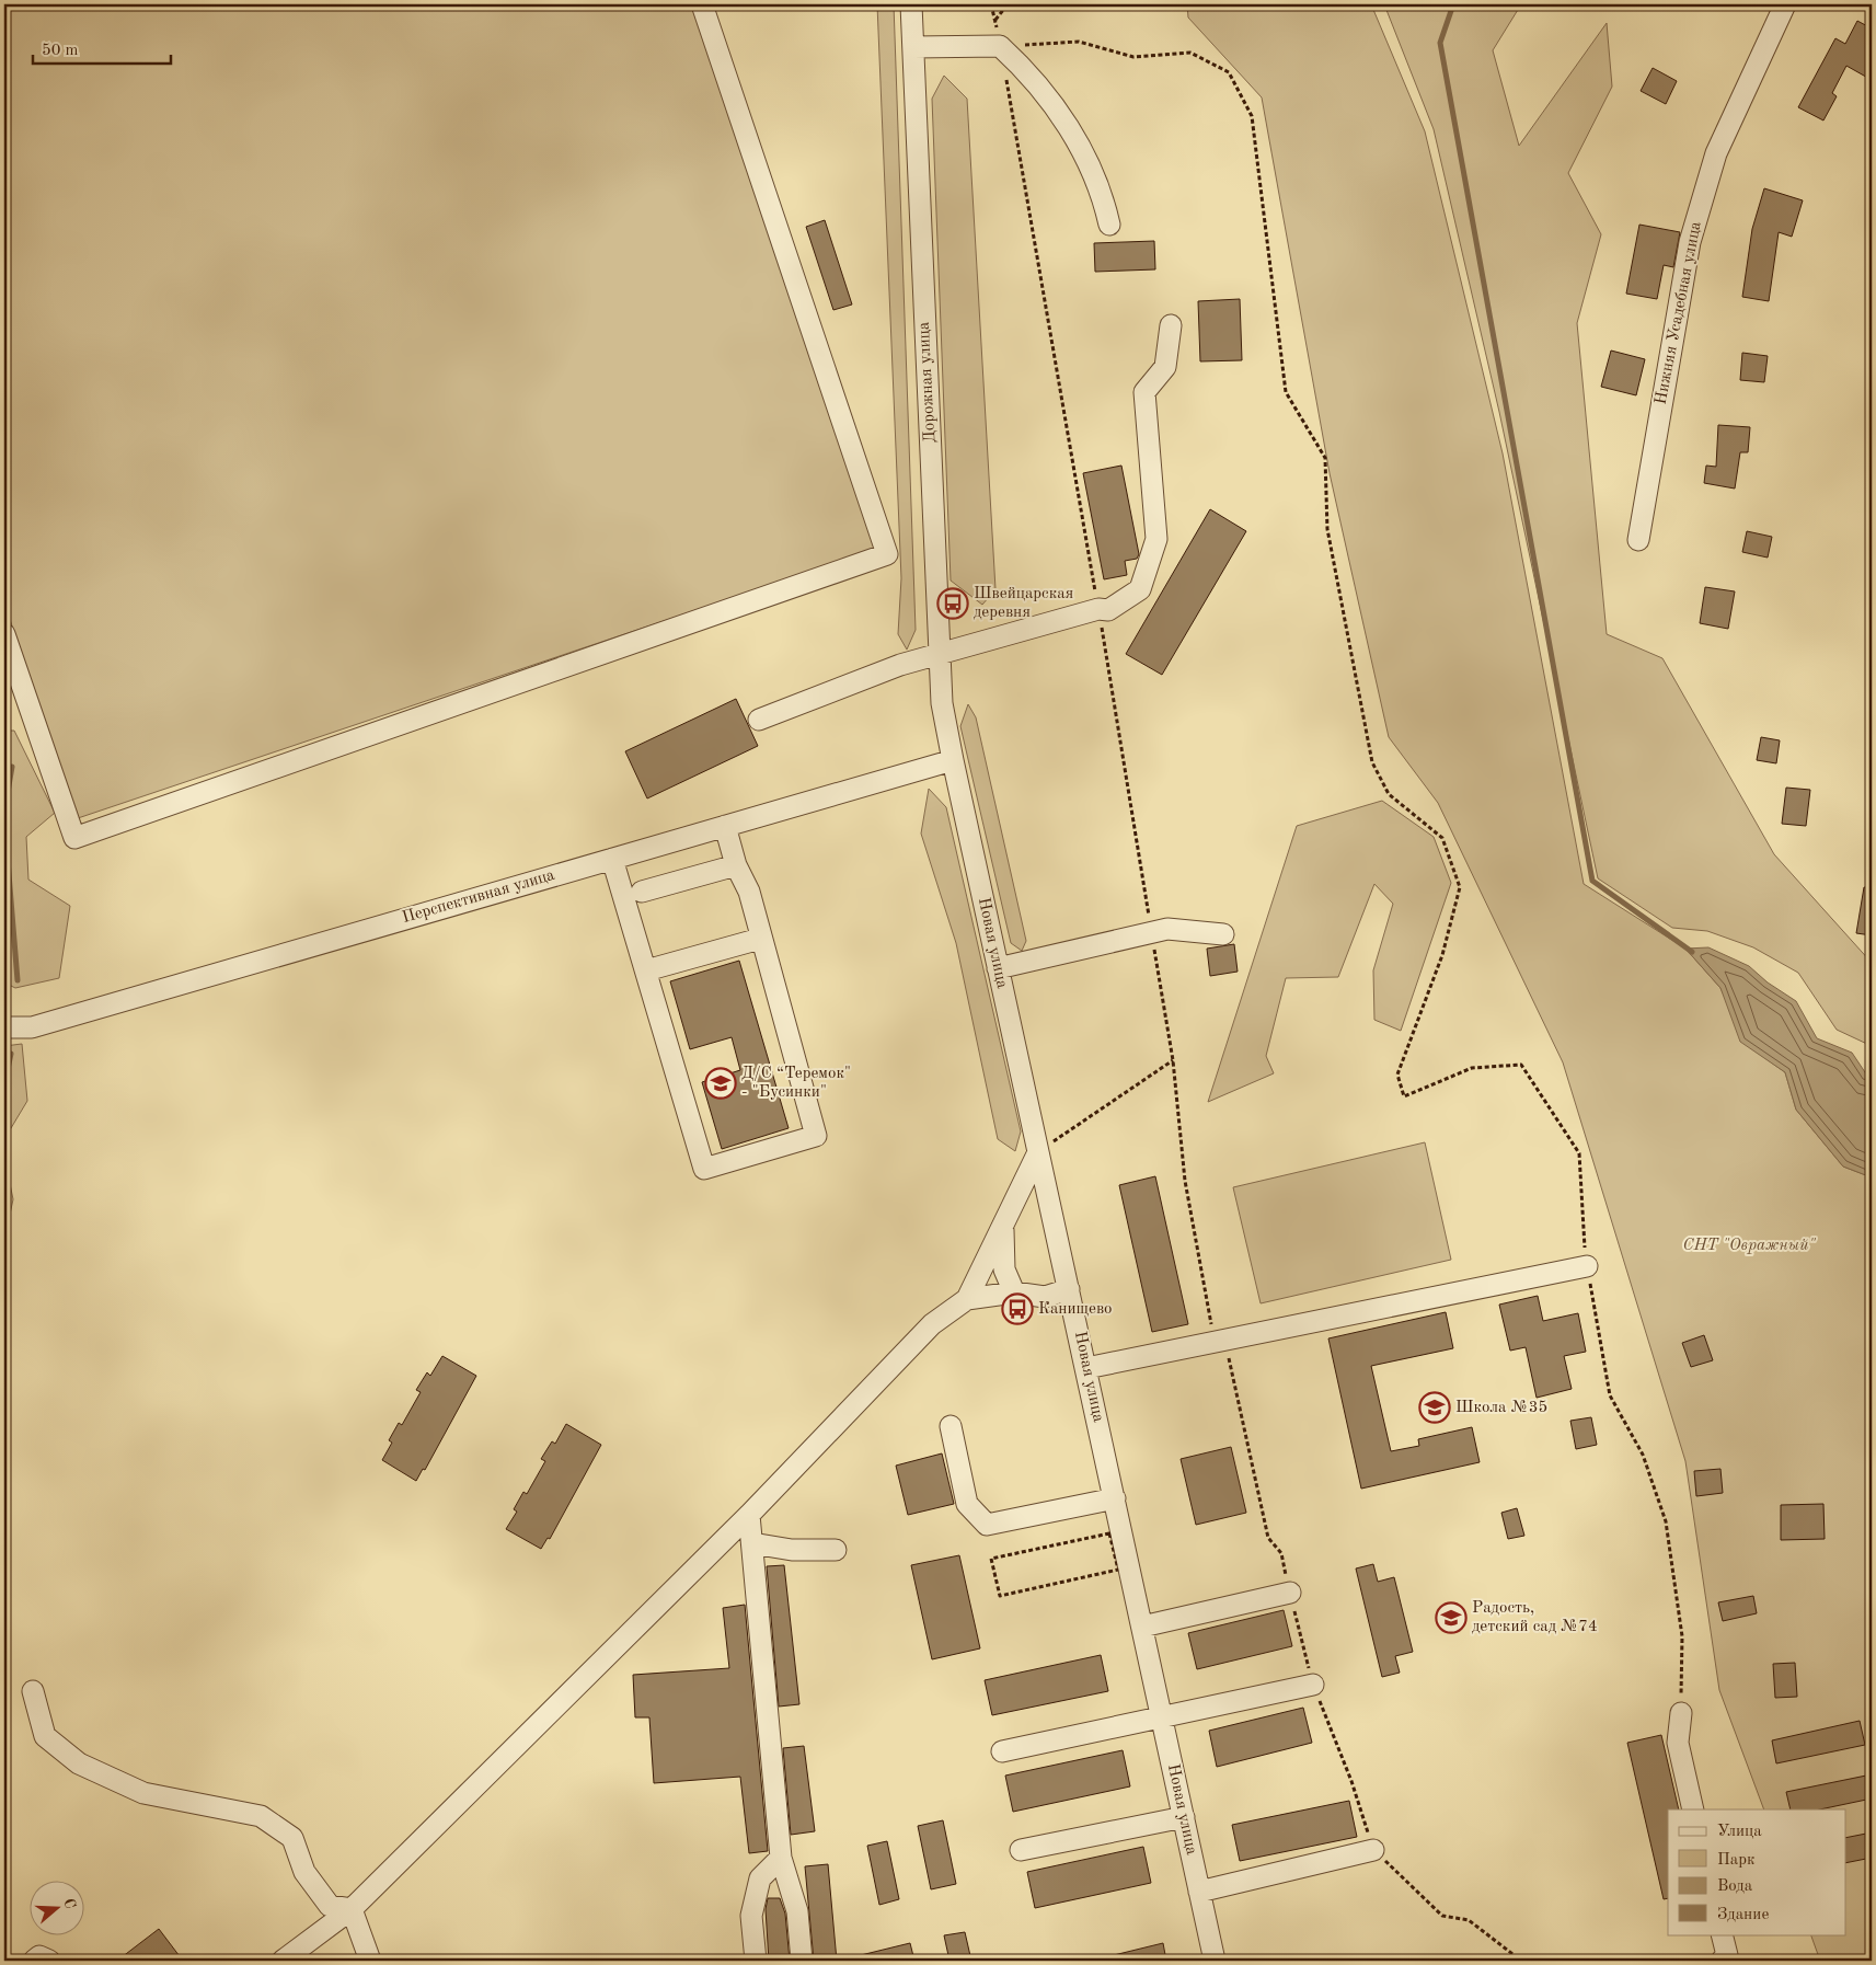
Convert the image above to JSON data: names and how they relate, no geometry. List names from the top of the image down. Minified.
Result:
{"streets":{"street":["Нижняя Усадебная улица","Дорожная улица","Перспективная улица","Новая улица"]},"crossings":[["Дорожная улица","Перспективная улица"],["Дорожная улица","Новая улица"],["Перспективная улица","Новая улица"]],"parks":["СНТ \"Овражный\""],"places":{"bus stop":["Швейцарская деревня","Канищево"],"school or university":["Д/С “Теремок\" - \"Бусинки\"","Школа №35","Радость, детский сад №74"]},"legend":["Улица","Парк","Вода","Здание"],"scale_bar":"50 m","north":"right"}
